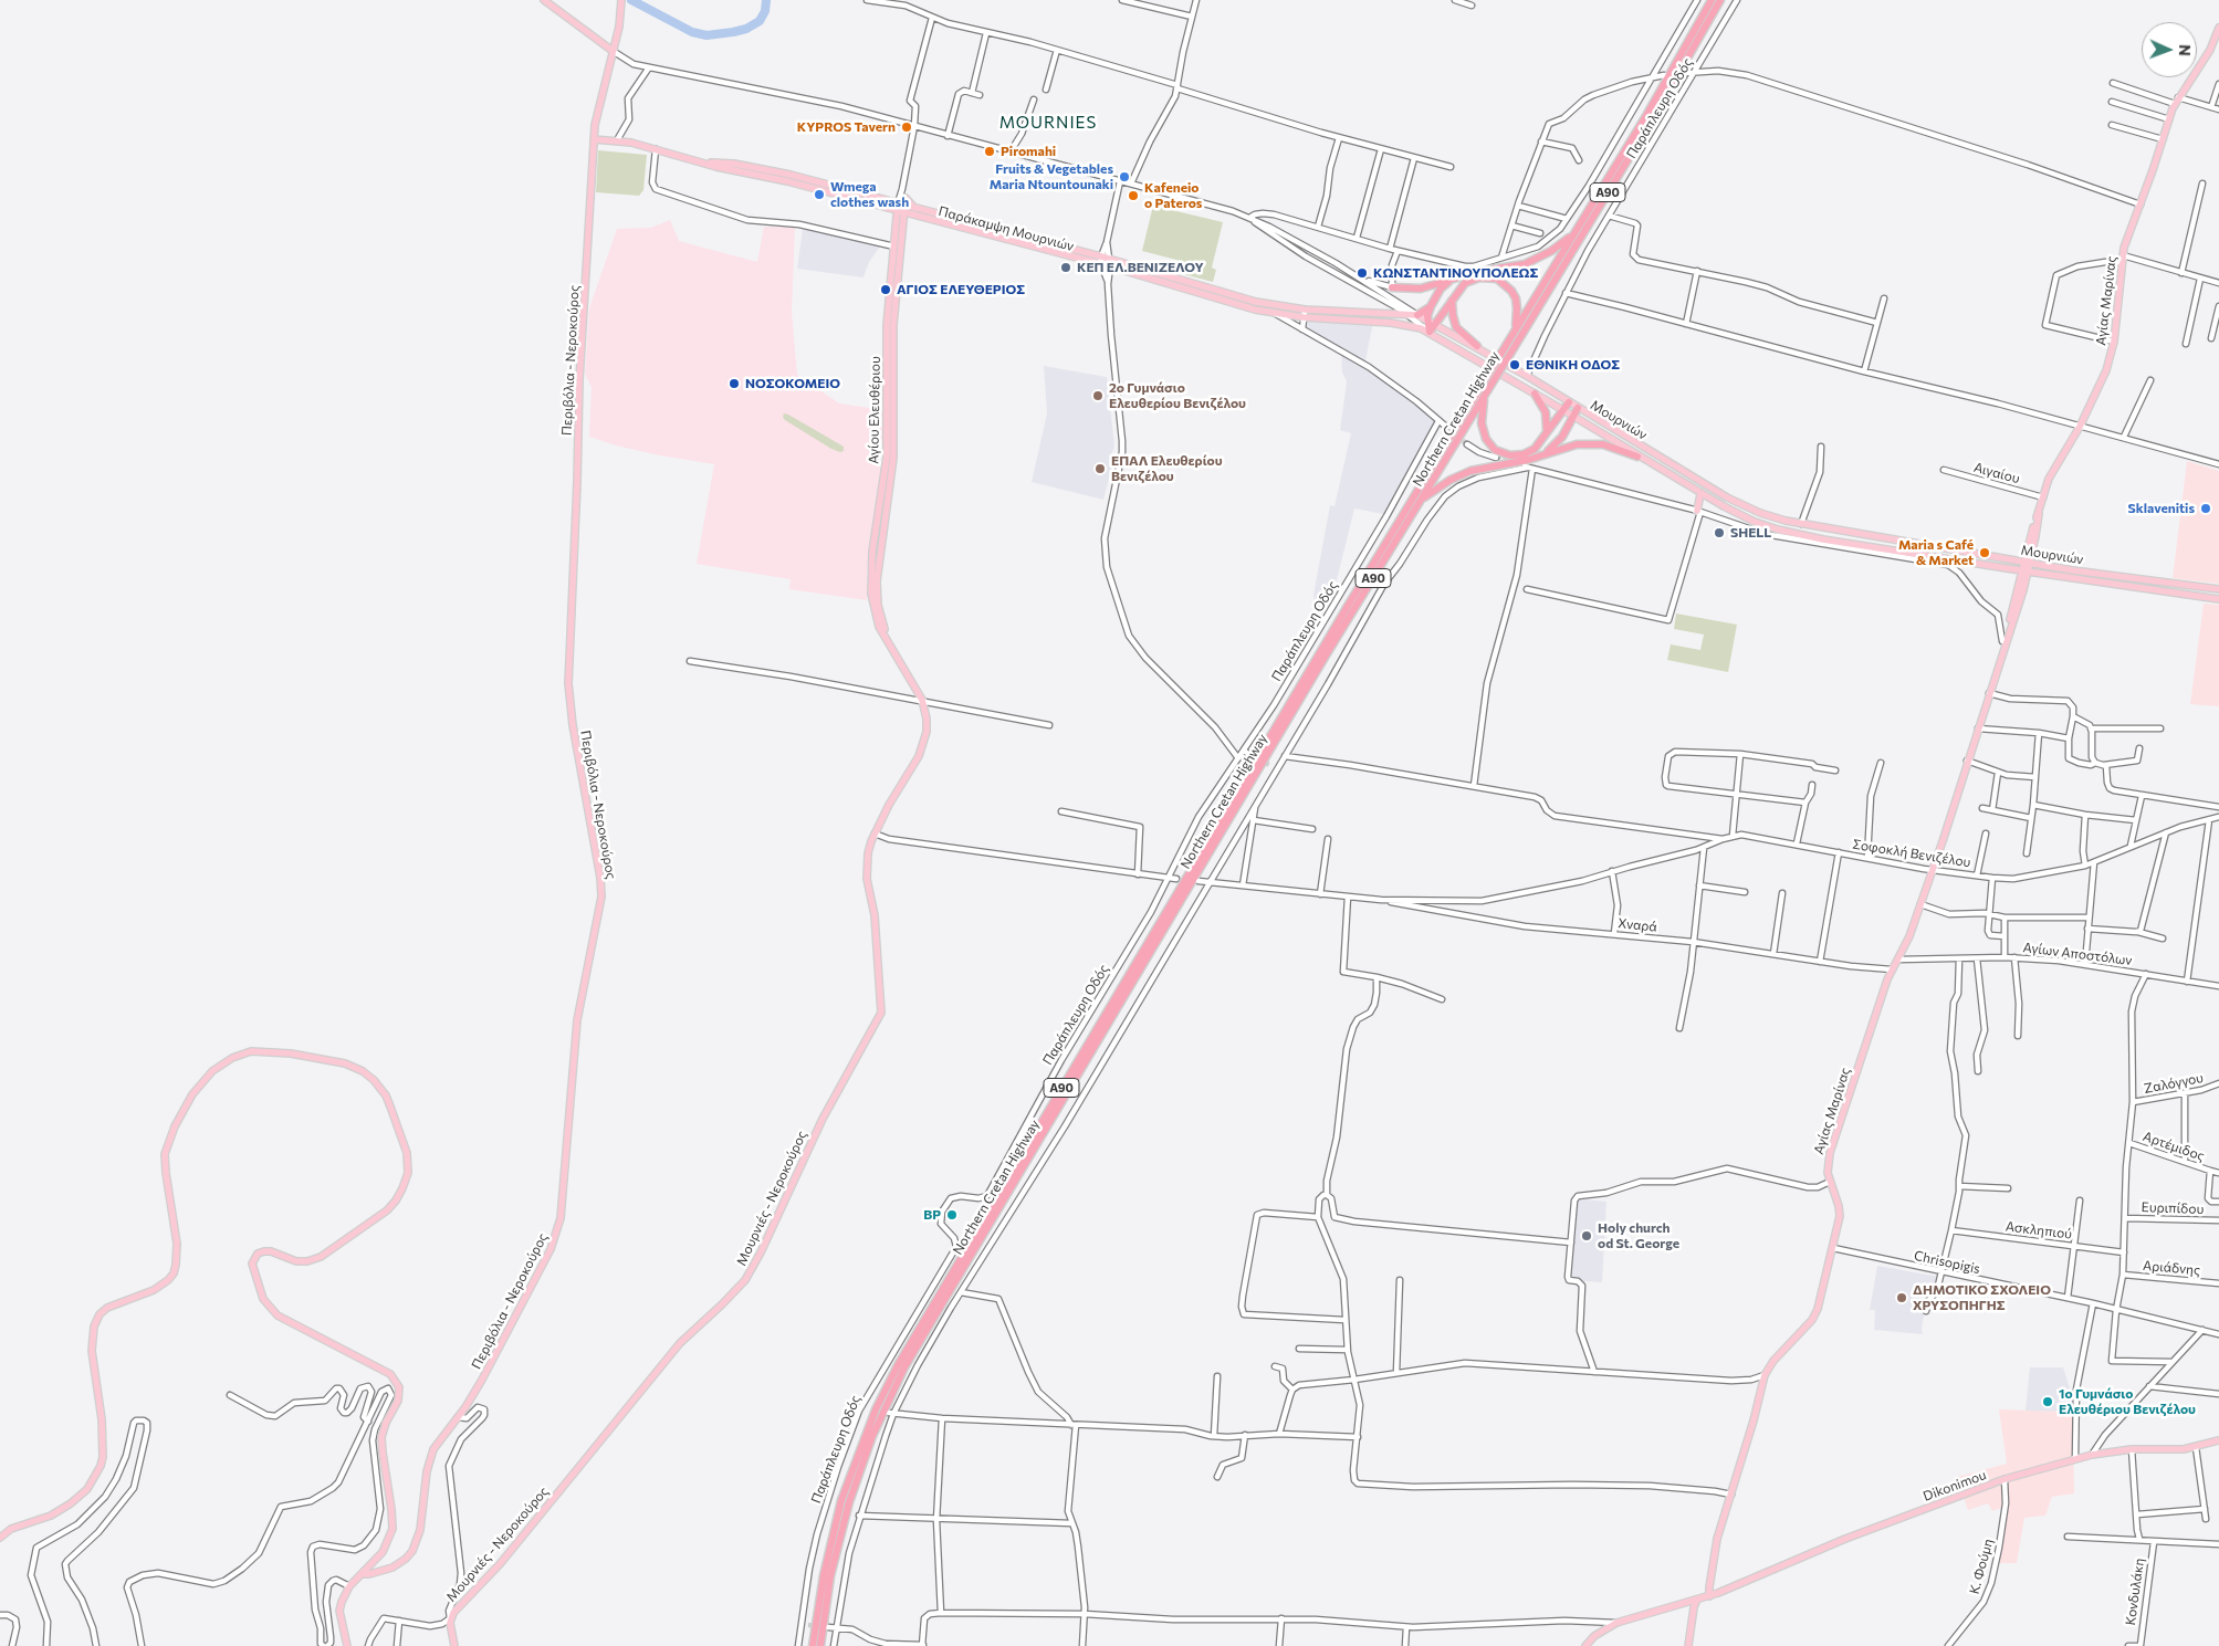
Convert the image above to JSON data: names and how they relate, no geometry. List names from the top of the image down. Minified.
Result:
{"streets":{"highway":["Α90","Northern Cretan Highway"],"main road":["Παράκαμψη Μουρνιών","Αγίας Μαρίνας","Περιβόλια - Νεροκούρος","Αγίου Ελευθέριου","Μουρνιών","Μουρνιές - Νεροκούρος","Dikonimou"],"street":["Παράπλευρη Οδός","Αιγαίου","Σοφοκλή Βενιζέλου","Χναρά","Αγίων Αποστόλων","Ζαλόγγου","Αρτέμιδος","Ευριπίδου","Ασκληπιού","Chrisopigis","Αριάδνης","Κ. Φούμη","Κονδυλάκη"]},"crossings":[["Παράπλευρη Οδός","Μουρνιών"],["Παράκαμψη Μουρνιών","Περιβόλια - Νεροκούρος"],["Παράκαμψη Μουρνιών","Αγίου Ελευθέριου"],["Παράκαμψη Μουρνιών","Μουρνιών"],["Αγίας Μαρίνας","Μουρνιών"],["Αγίας Μαρίνας","Αιγαίου"],["Αγίας Μαρίνας","Σοφοκλή Βενιζέλου"],["Αγίας Μαρίνας","Χναρά"],["Αγίας Μαρίνας","Αγίων Αποστόλων"],["Αγίας Μαρίνας","Chrisopigis"],["Αγίας Μαρίνας","Dikonimou"],["Αγίου Ελευθέριου","Μουρνιές - Νεροκούρος"],["Σοφοκλή Βενιζέλου","Χναρά"],["Dikonimou","Κ. Φούμη"]],"districts":["MOURNIES"],"places":["KYPROS Tavern","Piromahi","Fruits & Vegetables Maria Ntountounaki","Wmega clothes wash","Kafeneio o Pateros","ΚΕΠ ΕΛ.ΒΕΝΙΖΕΛΟΥ","ΚΩΝΣΤΑΝΤΙΝΟΥΠΟΛΕΩΣ","ΑΓΙΟΣ ΕΛΕΥΘΕΡΙΟΣ","ΕΘΝΙΚΗ ΟΔΟΣ","ΝΟΣΟΚΟΜΕΙΟ","2ο Γυμνάσιο Ελευθερίου Βενιζέλου","ΕΠΑΛ Ελευθερίου Βενιζέλου","Sklavenitis","SHELL","Maria s Café & Market","BP","Holy church od St. George","ΔΗΜΟΤΙΚΟ ΣΧΟΛΕΙΟ ΧΡΥΣΟΠΗΓΗΣ","1ο Γυμνάσιο Ελευθέριου Βενιζέλου"],"north":"right"}
